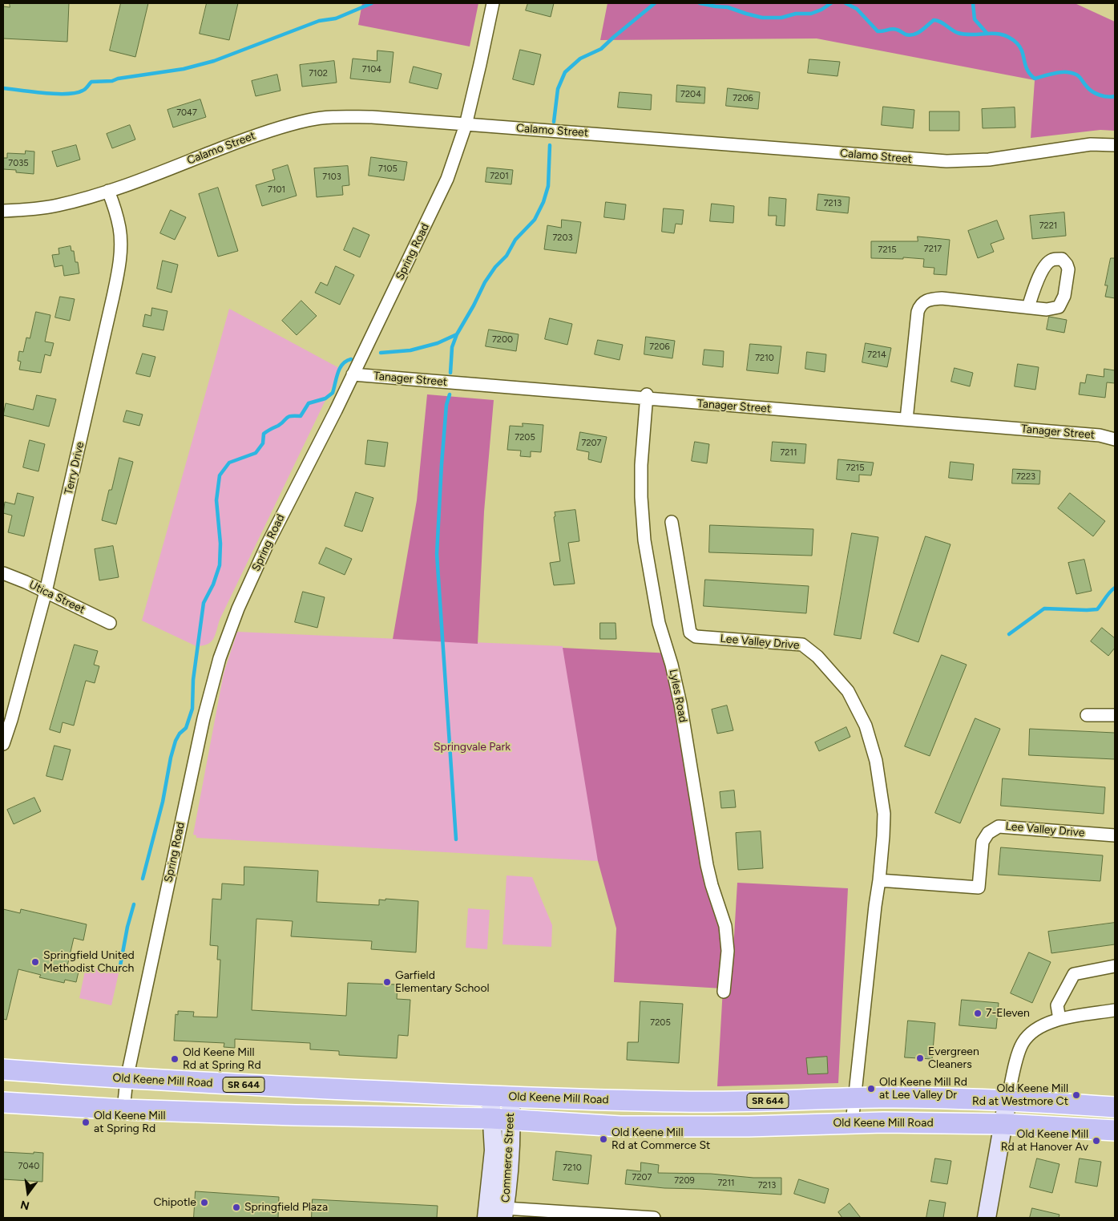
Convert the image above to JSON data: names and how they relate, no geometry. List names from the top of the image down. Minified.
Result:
{"streets":{"main road":["Old Keene Mill Road","SR 644"],"street":["Calamo Street","Spring Road","Tanager Street","Terry Drive","Utica Street","Lee Valley Drive","Lyles Road","Commerce Street"]},"crossings":[["Calamo Street","Spring Road"],["Calamo Street","Terry Drive"],["Spring Road","Tanager Street"],["Spring Road","Old Keene Mill Road"],["Tanager Street","Lyles Road"],["Terry Drive","Utica Street"],["Lee Valley Drive","Old Keene Mill Road"],["Old Keene Mill Road","Commerce Street"]],"parks":["Springvale Park"],"places":["Springfield United Methodist Church","Garfield Elementary School","7-Eleven","Evergreen Cleaners","Old Keene Mill Rd at Spring Rd","Old Keene Mill Rd at Lee Valley Dr","Old Keene Mill Rd at Westmore Ct","Old Keene Mill at Spring Rd","Old Keene Mill Rd at Commerce St","Old Keene Mill Rd at Hanover Av","Chipotle","Springfield Plaza"],"house_numbers":["7104","7102","7204","7206","7047","7035","7105","7201","7103","7101","7213","7221","7203","7217","7215","7200","7206","7214","7210","7205","7207","7211","7215","7223","7205","7040","7210","7207","7209","7211","7213"],"north":"bottom"}
